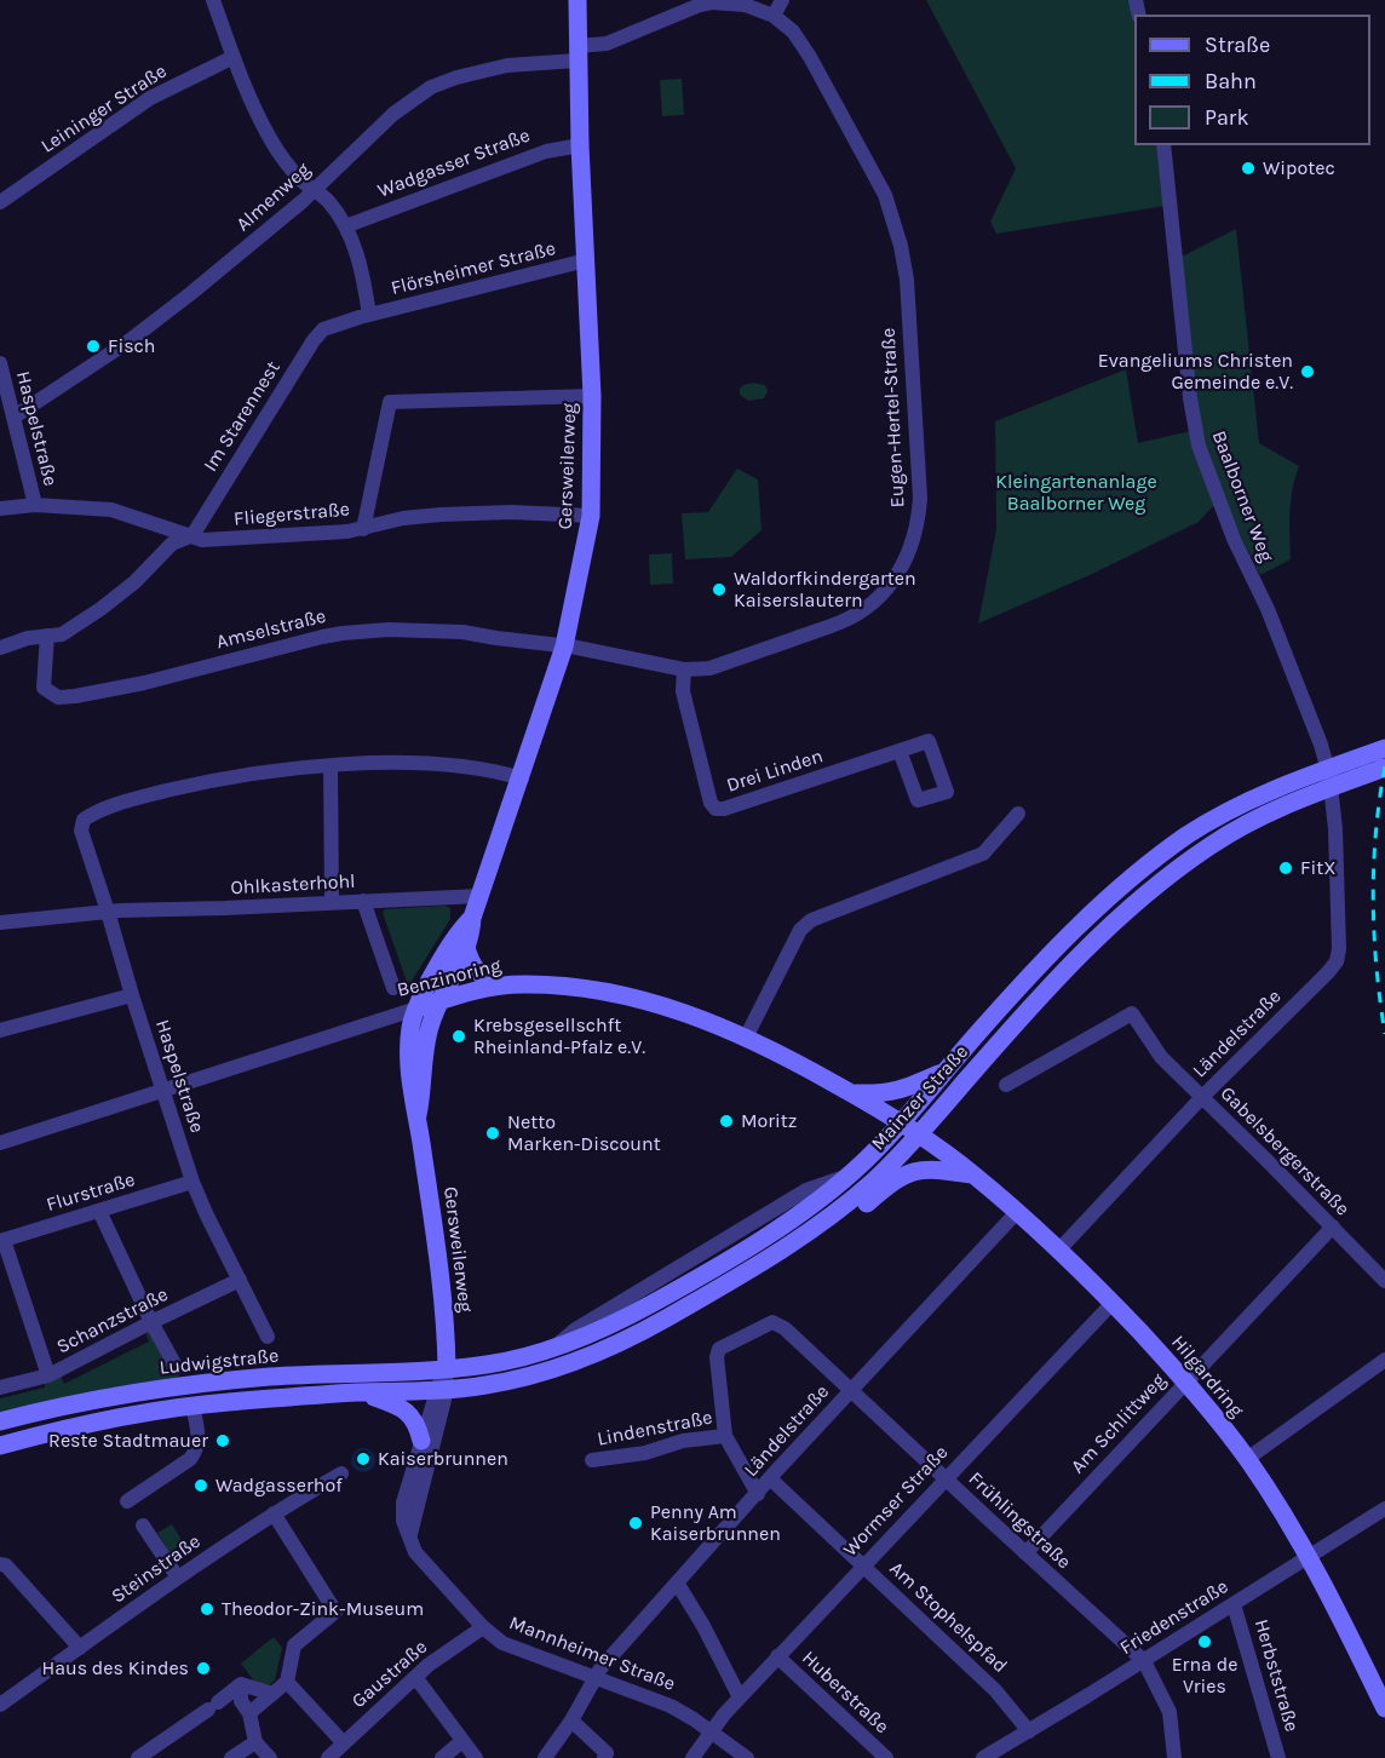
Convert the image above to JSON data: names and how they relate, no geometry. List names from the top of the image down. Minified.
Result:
{"streets":{"main road":["Gersweilerweg","Benzinoring","Mainzer Straße","Ludwigstraße","Hilgardring"],"street":["Leininger Straße","Wadgasser Straße","Almenweg","Flörsheimer Straße","Im Starennest","Eugen-Hertel-Straße","Haspelstraße","Baalborner Weg","Fliegerstraße","Amselstraße","Drei Linden","Ohlkasterhohl","Ländelstraße","Gabelsbergerstraße","Flurstraße","Schanzstraße","Am Schlittweg","Lindenstraße","Wormser Straße","Frühlingstraße","Steinstraße","Am Stophelspfad","Friedenstraße","Mannheimer Straße","Gaustraße","Herbststraße","Huberstraße"]},"crossings":[["Wadgasser Straße","Gersweilerweg"],["Almenweg","Eugen-Hertel-Straße"],["Almenweg","Haspelstraße"],["Almenweg","Gersweilerweg"],["Flörsheimer Straße","Im Starennest"],["Flörsheimer Straße","Gersweilerweg"],["Im Starennest","Fliegerstraße"],["Im Starennest","Amselstraße"],["Eugen-Hertel-Straße","Gersweilerweg"],["Eugen-Hertel-Straße","Amselstraße"],["Eugen-Hertel-Straße","Drei Linden"],["Haspelstraße","Fliegerstraße"],["Haspelstraße","Ohlkasterhohl"],["Haspelstraße","Benzinoring"],["Haspelstraße","Flurstraße"],["Haspelstraße","Schanzstraße"],["Gersweilerweg","Fliegerstraße"],["Gersweilerweg","Amselstraße"],["Gersweilerweg","Ohlkasterhohl"],["Gersweilerweg","Benzinoring"],["Gersweilerweg","Mainzer Straße"],["Gersweilerweg","Ludwigstraße"],["Gersweilerweg","Mannheimer Straße"],["Baalborner Weg","Ländelstraße"],["Benzinoring","Mainzer Straße"],["Benzinoring","Hilgardring"],["Ländelstraße","Gabelsbergerstraße"],["Ländelstraße","Hilgardring"],["Ländelstraße","Frühlingstraße"],["Ländelstraße","Am Stophelspfad"],["Ländelstraße","Mannheimer Straße"],["Mainzer Straße","Ludwigstraße"],["Mainzer Straße","Hilgardring"],["Mainzer Straße","Mannheimer Straße"],["Gabelsbergerstraße","Am Schlittweg"],["Ludwigstraße","Mannheimer Straße"],["Hilgardring","Am Schlittweg"],["Hilgardring","Wormser Straße"],["Hilgardring","Friedenstraße"],["Am Schlittweg","Frühlingstraße"],["Lindenstraße","Frühlingstraße"],["Wormser Straße","Frühlingstraße"],["Wormser Straße","Am Stophelspfad"],["Wormser Straße","Mannheimer Straße"],["Wormser Straße","Huberstraße"],["Frühlingstraße","Friedenstraße"],["Am Stophelspfad","Friedenstraße"],["Friedenstraße","Herbststraße"],["Mannheimer Straße","Gaustraße"]],"parks":["Kleingartenanlage Baalborner Weg"],"places":["Wipotec","Fisch","Evangeliums Christen Gemeinde e.V.","Waldorfkindergarten Kaiserslautern","FitX","Krebsgesellschft Rheinland-Pfalz e.V.","Moritz","Netto Marken-Discount","Reste Stadtmauer","Kaiserbrunnen","Wadgasserhof","Penny Am Kaiserbrunnen","Theodor-Zink-Museum","Erna de Vries","Haus des Kindes"],"legend":["Straße","Bahn","Park"]}
